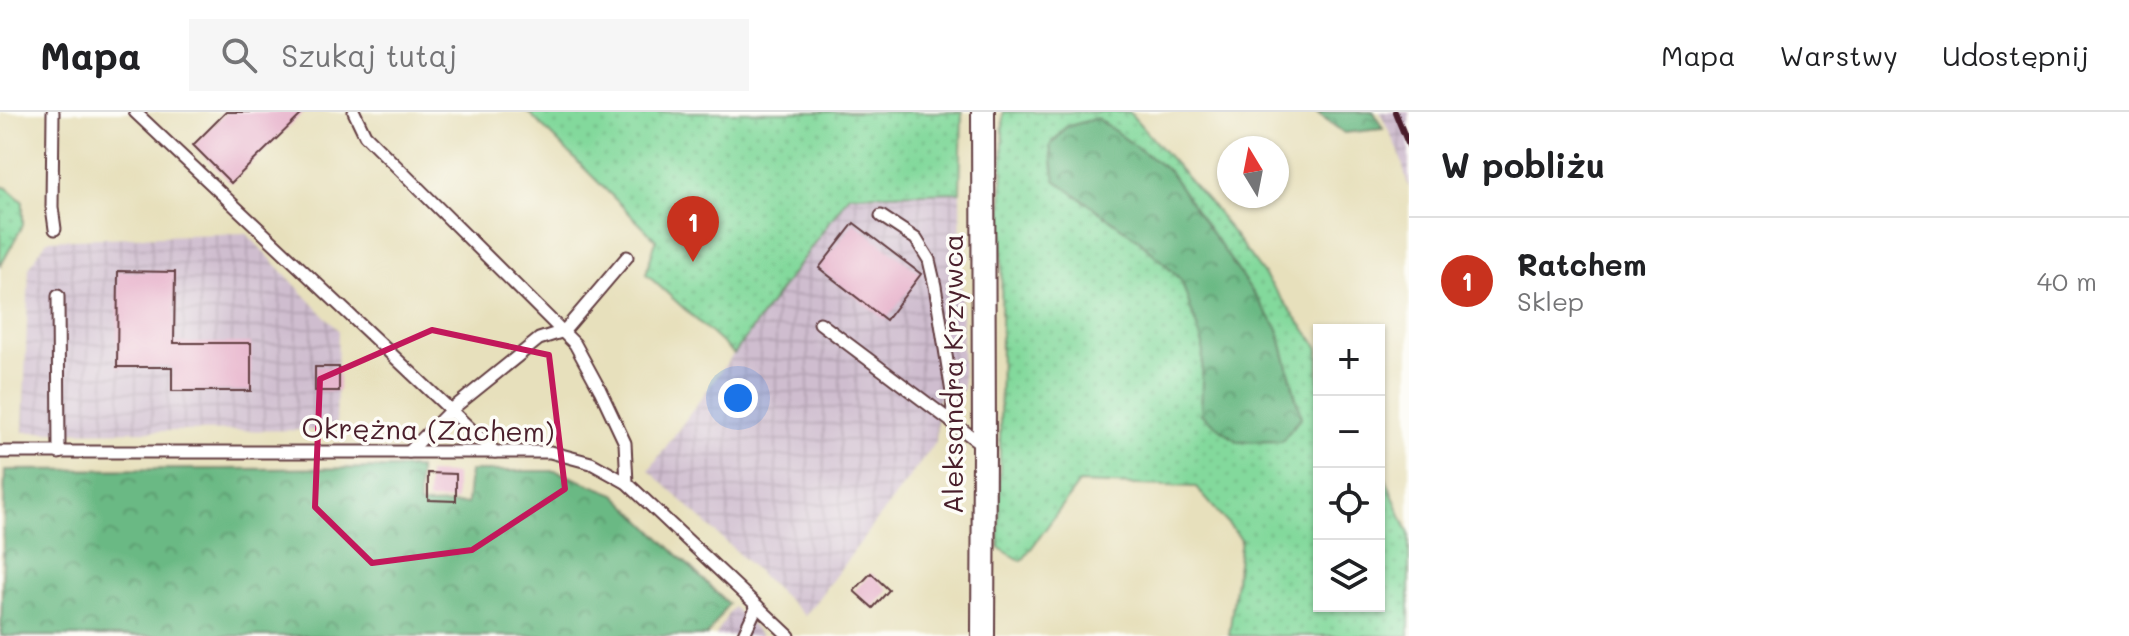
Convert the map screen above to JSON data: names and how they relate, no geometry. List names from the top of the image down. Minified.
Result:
{"streets":{"street":["Aleksandra Krzywca"],"lane":["Okrężna (Zachem)"]},"north":"top","page":{"header":"Mapa","search":"Szukaj tutaj","nav":["Mapa","Warstwy","Udostępnij"],"heading":"W pobliżu","pins":"1","list":[{"mark":"1","name":"Ratchem","note":"Sklep","value":"40 m"}],"map_buttons":["+","−"]}}
